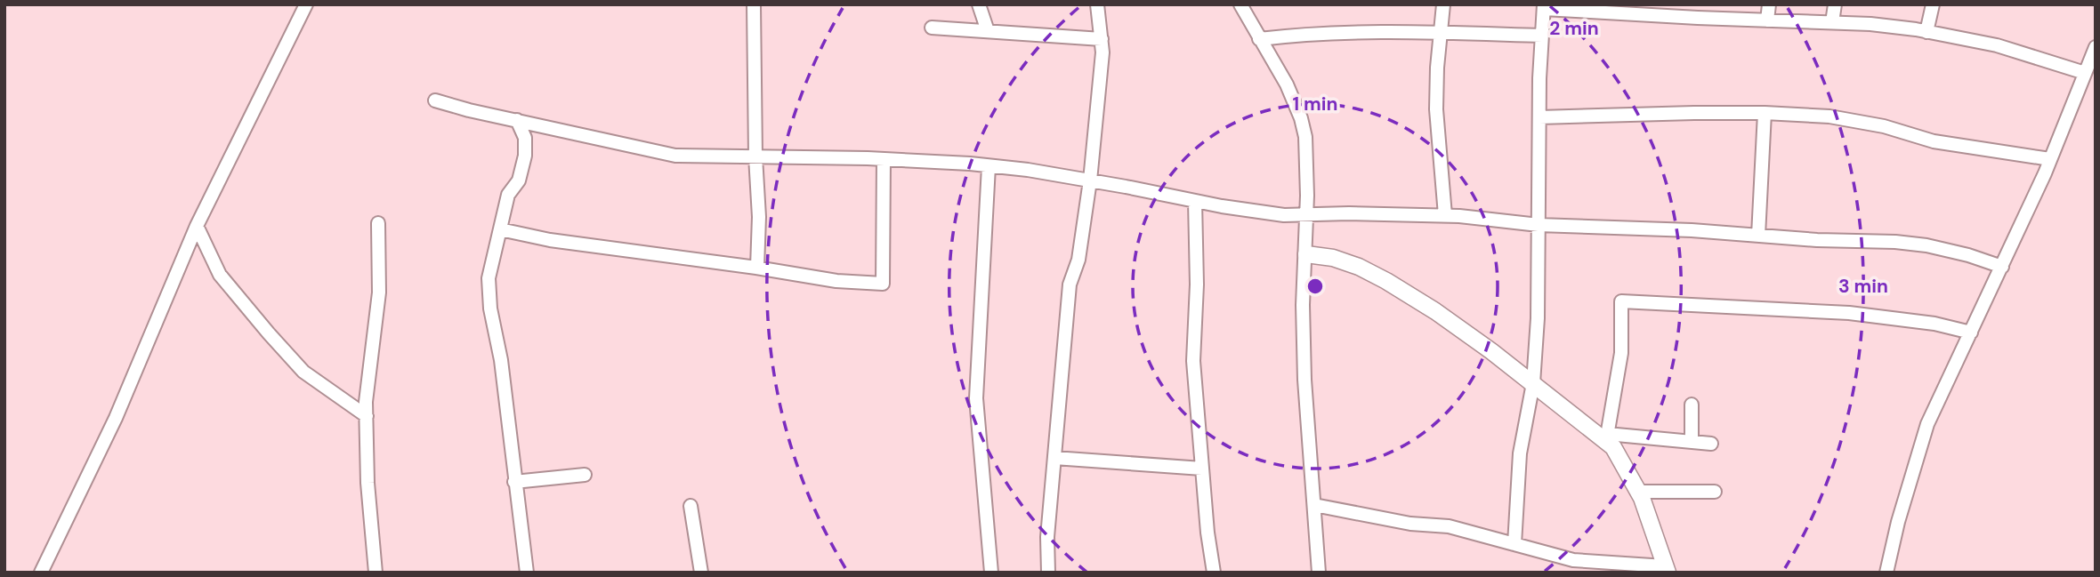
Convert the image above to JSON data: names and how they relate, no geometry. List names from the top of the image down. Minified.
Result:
{"rings":["2 min","1 min","3 min"]}
